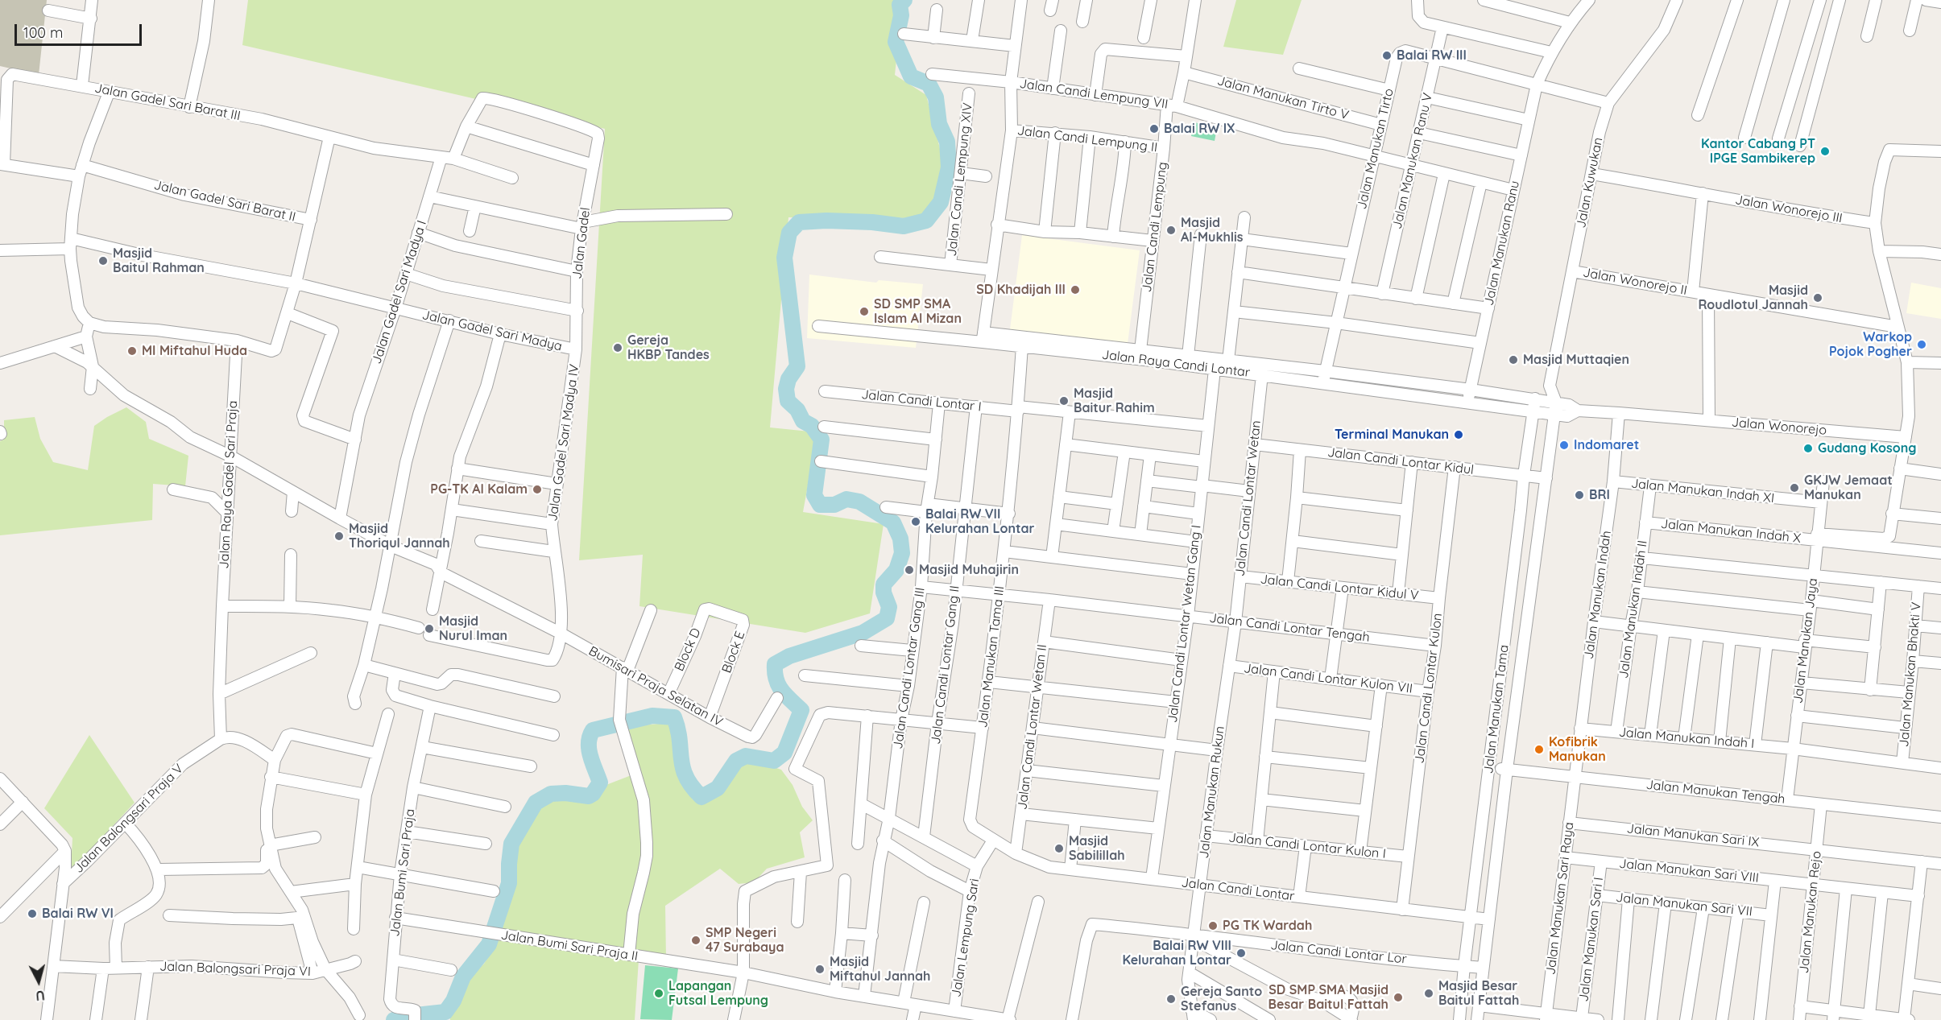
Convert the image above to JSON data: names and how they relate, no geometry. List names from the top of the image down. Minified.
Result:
{"streets":{"street":["Jalan Candi Lempung VII","Jalan Manukan Tirto V","Jalan Gadel Sari Barat III","Jalan Candi Lempung II","Jalan Manukan Tirto","Jalan Manukan Ranu V","Jalan Candi Lempung XIV","Jalan Kuwukan","Jalan Gadel Sari Barat II","Jalan Wonorejo III","Jalan Candi Lempung","Jalan Gadel","Jalan Manukan Ranu","Jalan Wonorejo II","Jalan Gadel Sari Madya I","Jalan Gadel Sari Madya","Jalan Raya Candi Lontar","Jalan Candi Lontar I","Jalan Wonorejo","Jalan Gadel Sari Madya IV","Jalan Candi Lontar Kidul","Jalan Raya Gadel Sari Praja","Jalan Manukan Indah XI","Jalan Candi Lontar Wetan","Jalan Manukan Indah X","Jalan Candi Lontar Kidul V","Jalan Manukan Indah","Jalan Manukan Indah II","Jalan Candi Lontar Wetan Gang I","Jalan Candi Lontar Tengah","Jalan Manukan Jaya","Block D","Block E","Jalan Manukan Tama III","Jalan Candi Lontar Gang II","Jalan Candi Lontar Gang III","Jalan Manukan Bhakti V","Jalan Candi Lontar Kulon VII","Bumisari Praja Selatan IV","Jalan Candi Lontar Kulon","Jalan Manukan Tama","Jalan Candi Lontar Wetan II","Jalan Manukan Indah I","Jalan Manukan Rukun","Jalan Manukan Tengah","Jalan Balongsari Praja V","Jalan Manukan Sari IX","Jalan Candi Lontar Kulon I","Jalan Manukan Sari VIII","Jalan Bumi Sari Praja","Jalan Candi Lontar","Jalan Manukan Sari Raya","Jalan Manukan Sari VII","Jalan Manukan Rejo","Jalan Lempung Sari","Jalan Manukan Sari I","Jalan Bumi Sari Praja II","Jalan Candi Lontar Lor","Jalan Balongsari Praja VI"]},"crossings":[["Jalan Candi Lempung VII","Jalan Manukan Tirto"],["Jalan Candi Lempung VII","Jalan Manukan Ranu V"],["Jalan Candi Lempung VII","Jalan Candi Lempung"],["Jalan Candi Lempung VII","Jalan Manukan Ranu"],["Jalan Manukan Tirto V","Jalan Manukan Tirto"],["Jalan Manukan Tirto V","Jalan Candi Lempung"],["Jalan Gadel Sari Barat III","Jalan Gadel Sari Barat II"],["Jalan Gadel Sari Barat III","Jalan Gadel Sari Madya I"],["Jalan Candi Lempung II","Jalan Candi Lempung"],["Jalan Manukan Tirto","Jalan Manukan Ranu V"],["Jalan Manukan Tirto","Jalan Kuwukan"],["Jalan Manukan Tirto","Jalan Manukan Ranu"],["Jalan Manukan Tirto","Jalan Raya Candi Lontar"],["Jalan Kuwukan","Jalan Wonorejo III"],["Jalan Kuwukan","Jalan Wonorejo II"],["Jalan Gadel Sari Barat II","Jalan Gadel Sari Madya"],["Jalan Candi Lempung","Jalan Raya Candi Lontar"],["Jalan Gadel","Jalan Gadel Sari Madya"],["Jalan Gadel","Jalan Gadel Sari Madya IV"],["Jalan Manukan Ranu","Jalan Raya Candi Lontar"],["Jalan Gadel Sari Madya I","Jalan Gadel Sari Madya"],["Jalan Gadel Sari Madya","Jalan Gadel Sari Madya IV"],["Jalan Raya Candi Lontar","Jalan Wonorejo"],["Jalan Raya Candi Lontar","Jalan Candi Lontar Wetan"],["Jalan Raya Candi Lontar","Jalan Candi Lontar Wetan Gang I"],["Jalan Raya Candi Lontar","Jalan Manukan Tama III"],["Jalan Raya Candi Lontar","Jalan Manukan Tama"],["Jalan Candi Lontar I","Jalan Candi Lontar Wetan Gang I"],["Jalan Candi Lontar I","Jalan Manukan Tama III"],["Jalan Candi Lontar I","Jalan Candi Lontar Gang II"],["Jalan Candi Lontar I","Jalan Candi Lontar Gang III"],["Jalan Wonorejo","Jalan Manukan Indah"],["Jalan Wonorejo","Jalan Manukan Tama"],["Jalan Gadel Sari Madya IV","Bumisari Praja Selatan IV"],["Jalan Candi Lontar Kidul","Jalan Candi Lontar Wetan"],["Jalan Candi Lontar Kidul","Jalan Candi Lontar Kulon"],["Jalan Candi Lontar Kidul","Jalan Manukan Tama"],["Jalan Raya Gadel Sari Praja","Jalan Balongsari Praja V"],["Jalan Manukan Indah XI","Jalan Manukan Indah"],["Jalan Manukan Indah XI","Jalan Manukan Indah II"],["Jalan Manukan Indah XI","Jalan Manukan Jaya"],["Jalan Candi Lontar Wetan","Jalan Candi Lontar Kidul V"],["Jalan Candi Lontar Wetan","Jalan Candi Lontar Tengah"],["Jalan Candi Lontar Wetan","Jalan Manukan Rukun"],["Jalan Manukan Indah X","Jalan Manukan Indah II"],["Jalan Manukan Indah X","Jalan Manukan Jaya"],["Jalan Candi Lontar Kidul V","Jalan Candi Lontar Kulon"],["Jalan Manukan Indah","Jalan Manukan Indah I"],["Jalan Manukan Indah","Jalan Manukan Tengah"],["Jalan Manukan Indah","Jalan Manukan Sari Raya"],["Jalan Manukan Indah II","Jalan Manukan Indah I"],["Jalan Candi Lontar Wetan Gang I","Jalan Candi Lontar Tengah"],["Jalan Candi Lontar Wetan Gang I","Jalan Candi Lontar"],["Jalan Candi Lontar Tengah","Jalan Manukan Tama III"],["Jalan Candi Lontar Tengah","Jalan Candi Lontar Gang II"],["Jalan Candi Lontar Tengah","Jalan Candi Lontar Gang III"],["Jalan Candi Lontar Tengah","Jalan Candi Lontar Kulon"],["Jalan Candi Lontar Tengah","Jalan Candi Lontar Wetan II"],["Jalan Candi Lontar Tengah","Jalan Manukan Rukun"],["Jalan Manukan Jaya","Jalan Manukan Indah I"],["Jalan Manukan Jaya","Jalan Manukan Tengah"],["Block D","Block E"],["Block D","Bumisari Praja Selatan IV"],["Block E","Bumisari Praja Selatan IV"],["Jalan Manukan Tama III","Jalan Candi Lontar"],["Jalan Manukan Tama III","Jalan Lempung Sari"],["Jalan Candi Lontar Gang III","Jalan Bumi Sari Praja II"],["Jalan Manukan Bhakti V","Jalan Manukan Indah I"],["Jalan Candi Lontar Kulon VII","Jalan Candi Lontar Kulon"],["Jalan Candi Lontar Kulon VII","Jalan Manukan Rukun"],["Jalan Candi Lontar Kulon","Jalan Candi Lontar Kulon I"],["Jalan Candi Lontar Kulon","Jalan Candi Lontar"],["Jalan Manukan Tama","Jalan Manukan Tengah"],["Jalan Manukan Tama","Jalan Candi Lontar"],["Jalan Manukan Tama","Jalan Candi Lontar Lor"],["Jalan Candi Lontar Wetan II","Jalan Candi Lontar"],["Jalan Manukan Rukun","Jalan Candi Lontar Kulon I"],["Jalan Manukan Rukun","Jalan Candi Lontar"],["Jalan Manukan Rukun","Jalan Candi Lontar Lor"],["Jalan Manukan Tengah","Jalan Manukan Sari Raya"],["Jalan Manukan Tengah","Jalan Manukan Rejo"],["Jalan Manukan Sari IX","Jalan Manukan Sari Raya"],["Jalan Manukan Sari IX","Jalan Manukan Rejo"],["Jalan Manukan Sari VIII","Jalan Manukan Sari Raya"],["Jalan Manukan Sari VIII","Jalan Manukan Rejo"],["Jalan Manukan Sari VIII","Jalan Manukan Sari I"],["Jalan Bumi Sari Praja","Jalan Bumi Sari Praja II"],["Jalan Candi Lontar","Jalan Lempung Sari"],["Jalan Manukan Sari VII","Jalan Manukan Sari I"],["Jalan Lempung Sari","Jalan Bumi Sari Praja II"]],"places":["Balai RW III","Balai RW IX","Kantor Cabang PT IPGE Sambikerep","Masjid Al-Mukhlis","Masjid Baitul Rahman","SD Khadijah III","Masjid Roudlotul Jannah","SD SMP SMA Islam Al Mizan","Warkop Pojok Pogher","Gereja HKBP Tandes","MI Miftahul Huda","Masjid Muttaqien","Masjid Baitur Rahim","Terminal Manukan","Indomaret","Gudang Kosong","GKJW Jemaat Manukan","PG-TK Al Kalam","BRI","Balai RW VII Kelurahan Lontar","Masjid Thoriqul Jannah","Masjid Muhajirin","Masjid Nurul Iman","Kofibrik Manukan","Masjid Sabilillah","Balai RW VI","PG TK Wardah","SMP Negeri 47 Surabaya","Balai RW VIII Kelurahan Lontar","Masjid Miftahul Jannah","Lapangan Futsal Lempung","Masjid Besar Baitul Fattah","SD SMP SMA Masjid Besar Baitul Fattah","Gereja Santo Stefanus"],"scale_bar":"100 m","north":"bottom"}
